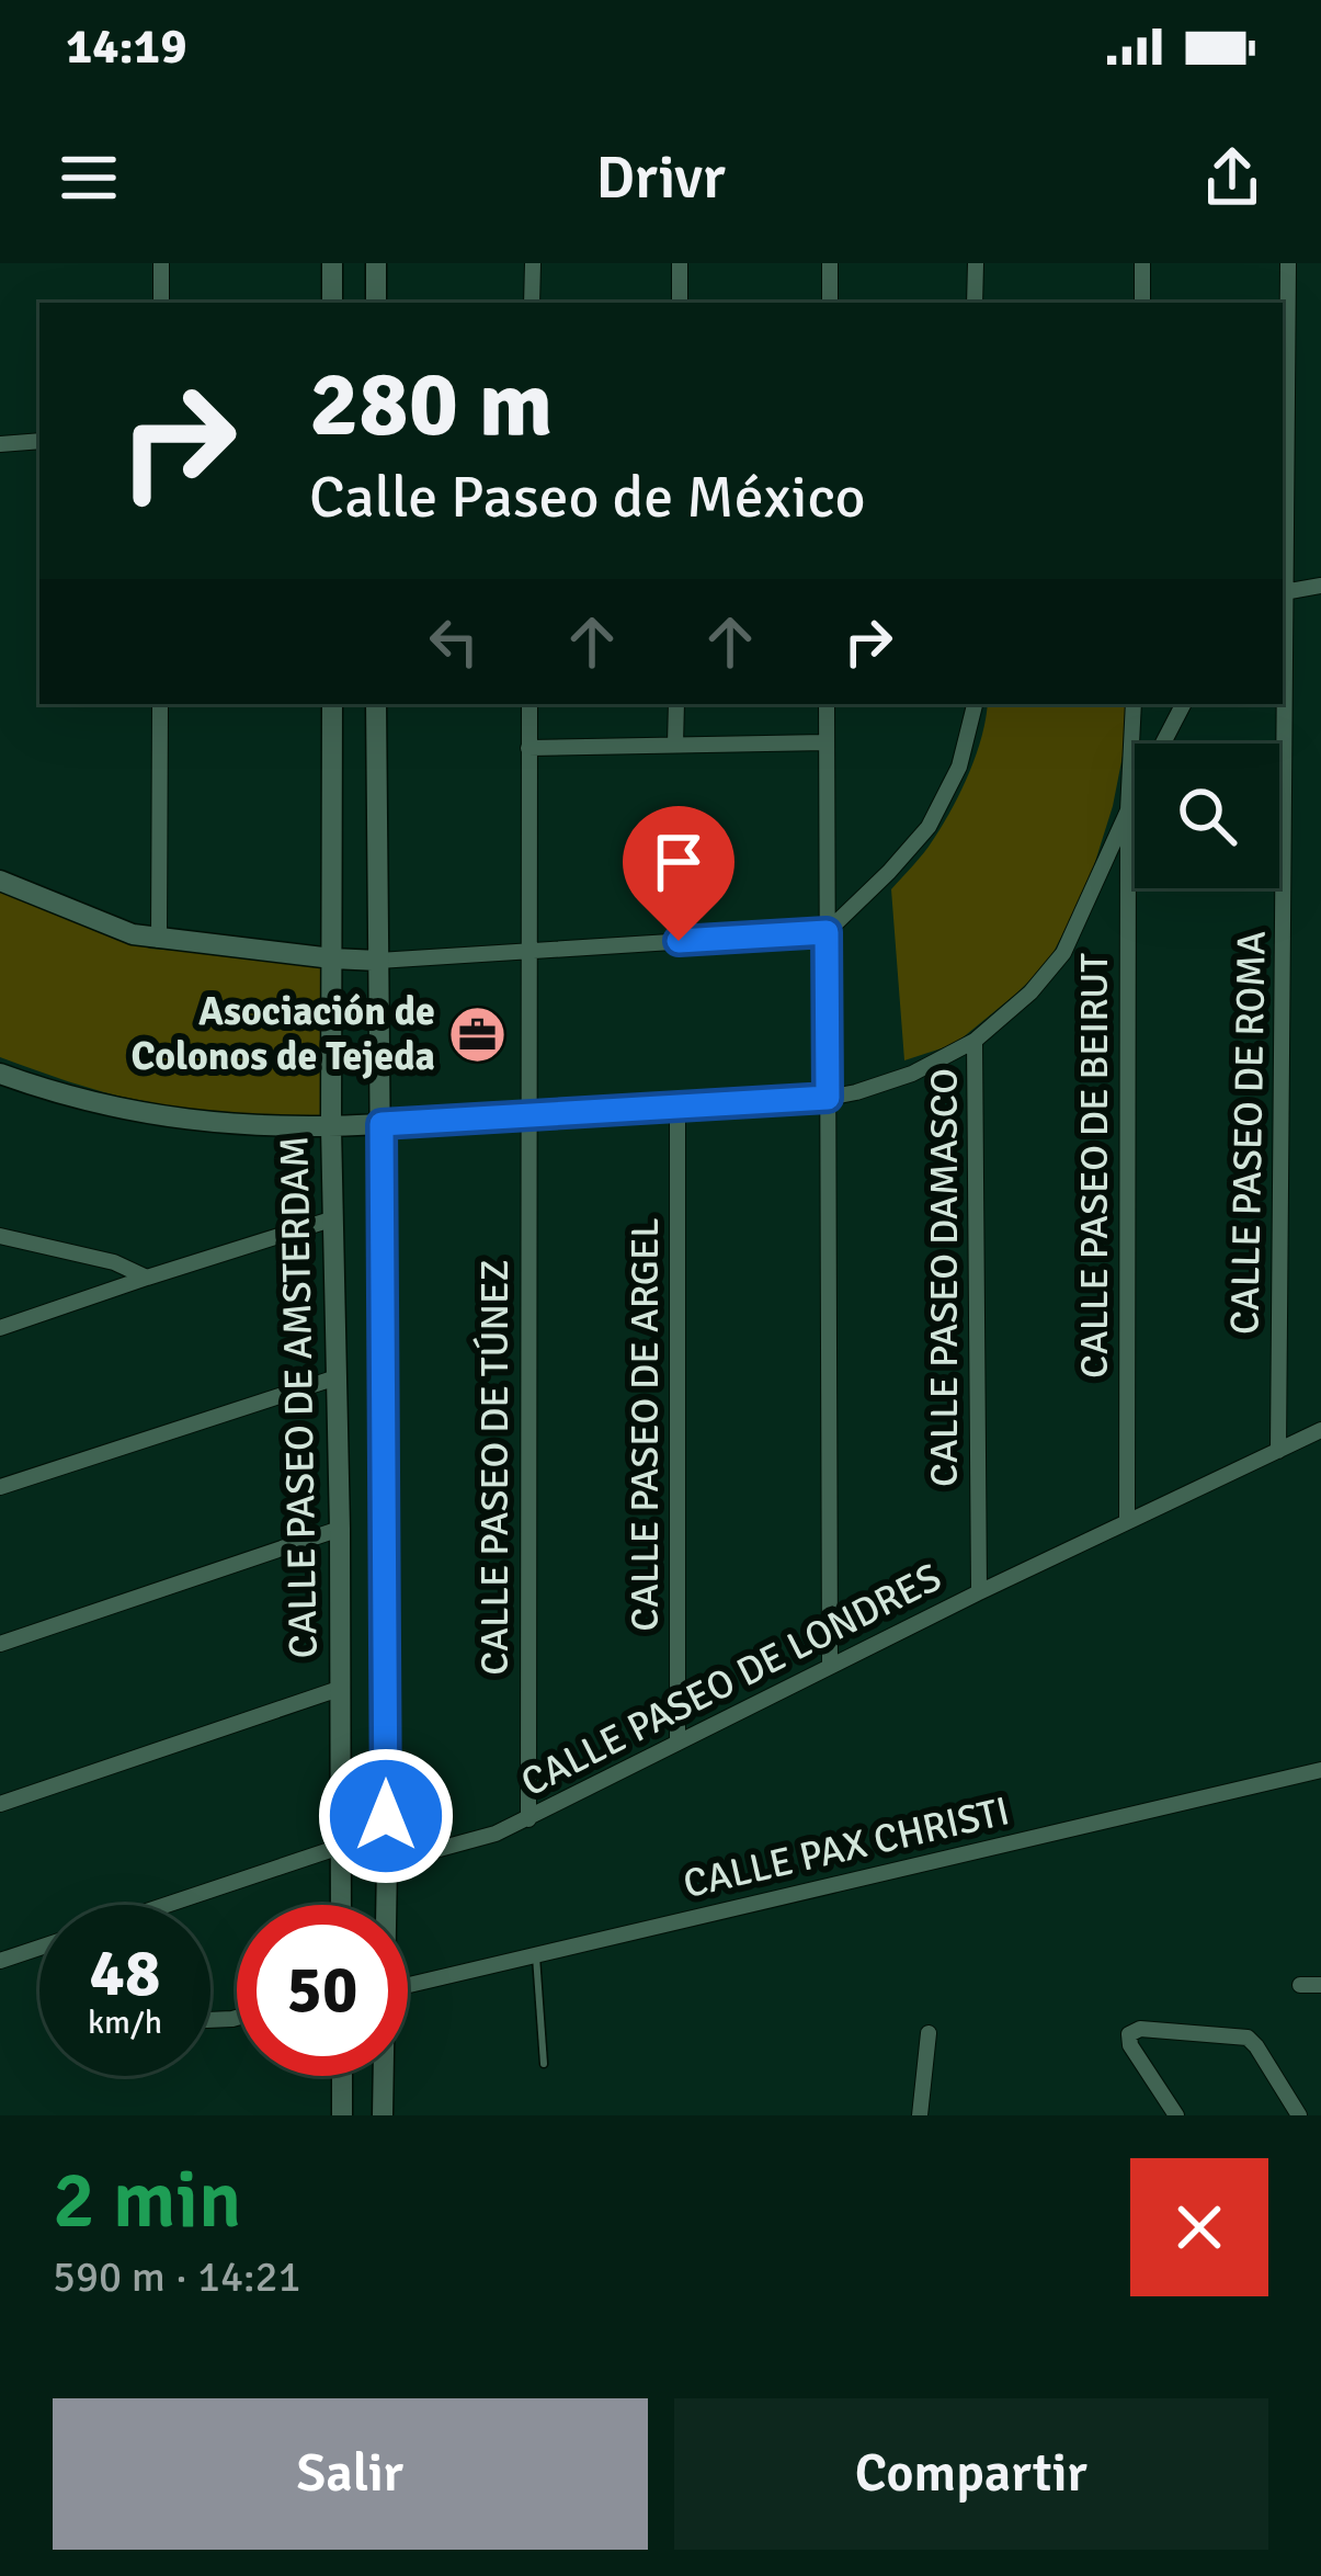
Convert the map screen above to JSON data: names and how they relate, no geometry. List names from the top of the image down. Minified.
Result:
{"streets":{"main road":["CALLE PASEO DE AMSTERDAM"],"street":["CALLE PASEO DE ROMA","CALLE PASEO DE BEIRUT","CALLE PASEO DAMASCO","CALLE PASEO DE ARGEL","CALLE PASEO DE TÚNEZ","CALLE PASEO DE LONDRES","CALLE PAX CHRISTI"]},"crossings":[["CALLE PASEO DE ROMA","CALLE PASEO DE LONDRES"],["CALLE PASEO DE BEIRUT","CALLE PASEO DE LONDRES"],["CALLE PASEO DAMASCO","CALLE PASEO DE LONDRES"],["CALLE PASEO DE AMSTERDAM","CALLE PASEO DE LONDRES"],["CALLE PASEO DE ARGEL","CALLE PASEO DE LONDRES"],["CALLE PASEO DE TÚNEZ","CALLE PASEO DE LONDRES"]],"places":{"office":["Asociación de Colonos de Tejeda"]},"page":{"status":"14:19","header":"Drivr","turn":["280 m","Calle Paseo de México"],"speed":"48 km/h","limit":"50","heading":["2 min","590 m · 14:21"],"buttons":["Salir","Compartir"]}}
